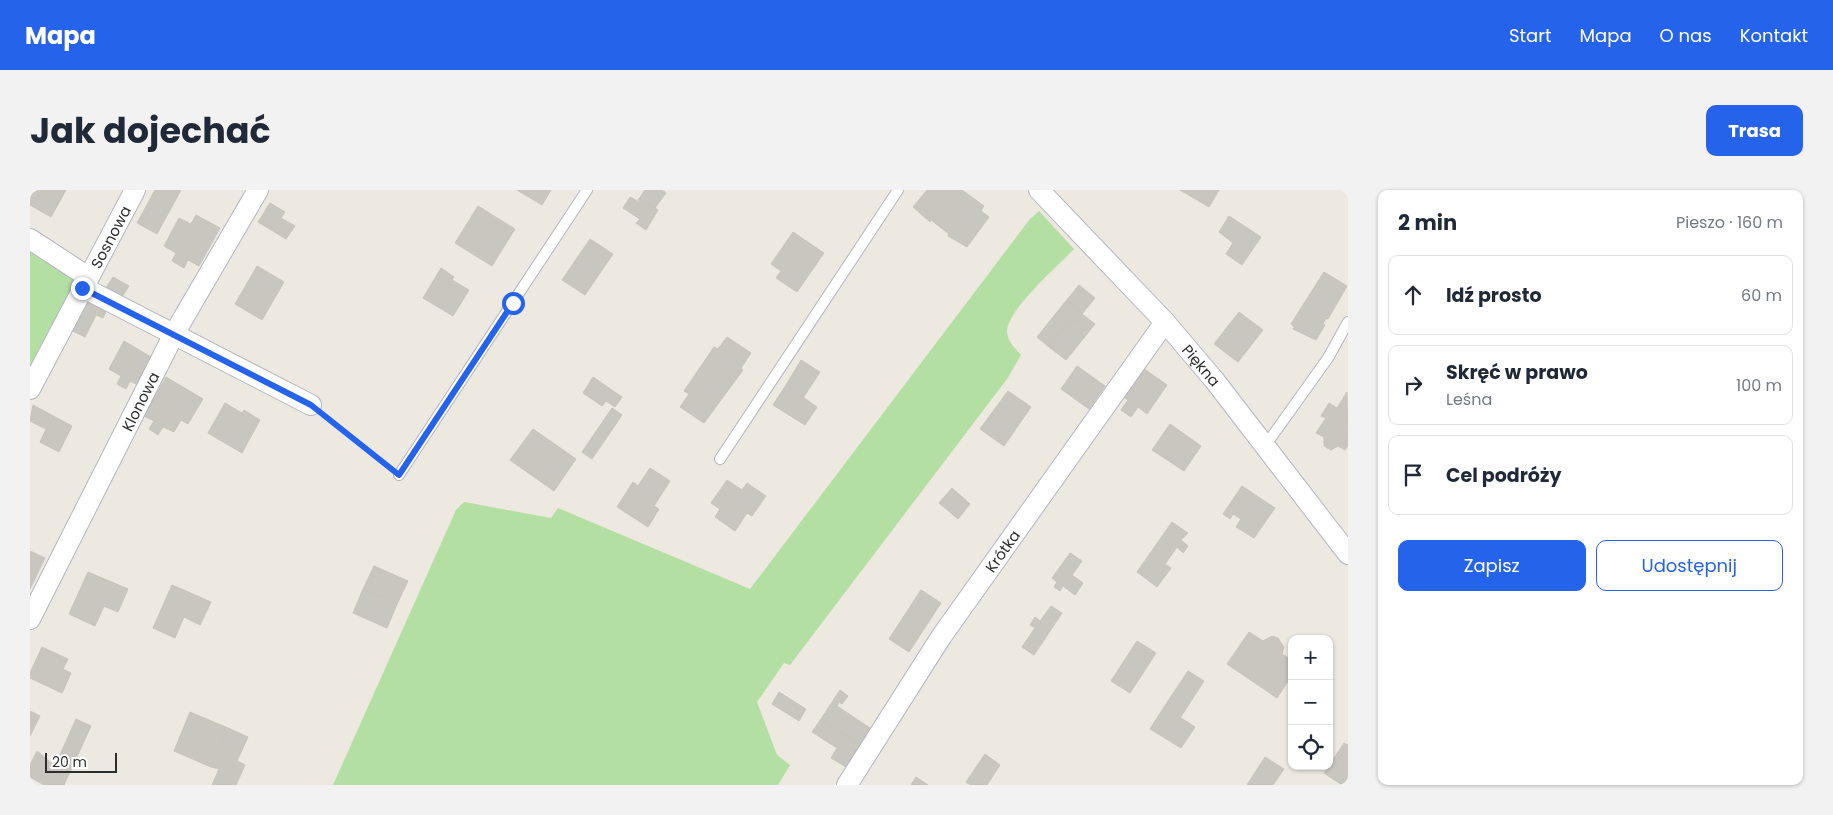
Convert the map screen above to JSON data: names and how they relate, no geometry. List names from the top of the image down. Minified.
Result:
{"streets":{"street":["Sosnowa","Piękna","Klonowa","Krótka"]},"crossings":[["Piękna","Krótka"]],"scale_bar":"20 m","page":{"header":"Mapa","nav":["Start","Mapa","O nas","Kontakt"],"title":"Jak dojechać","buttons":["Trasa",["Zapisz","Udostępnij"]],"heading":["2 min","Pieszo · 160 m"],"list":[["Idź prosto","60 m"],["Skręć w prawo","Leśna","100 m"],"Cel podróży"],"map_buttons":["+","−"],"scale":"20 m"}}
